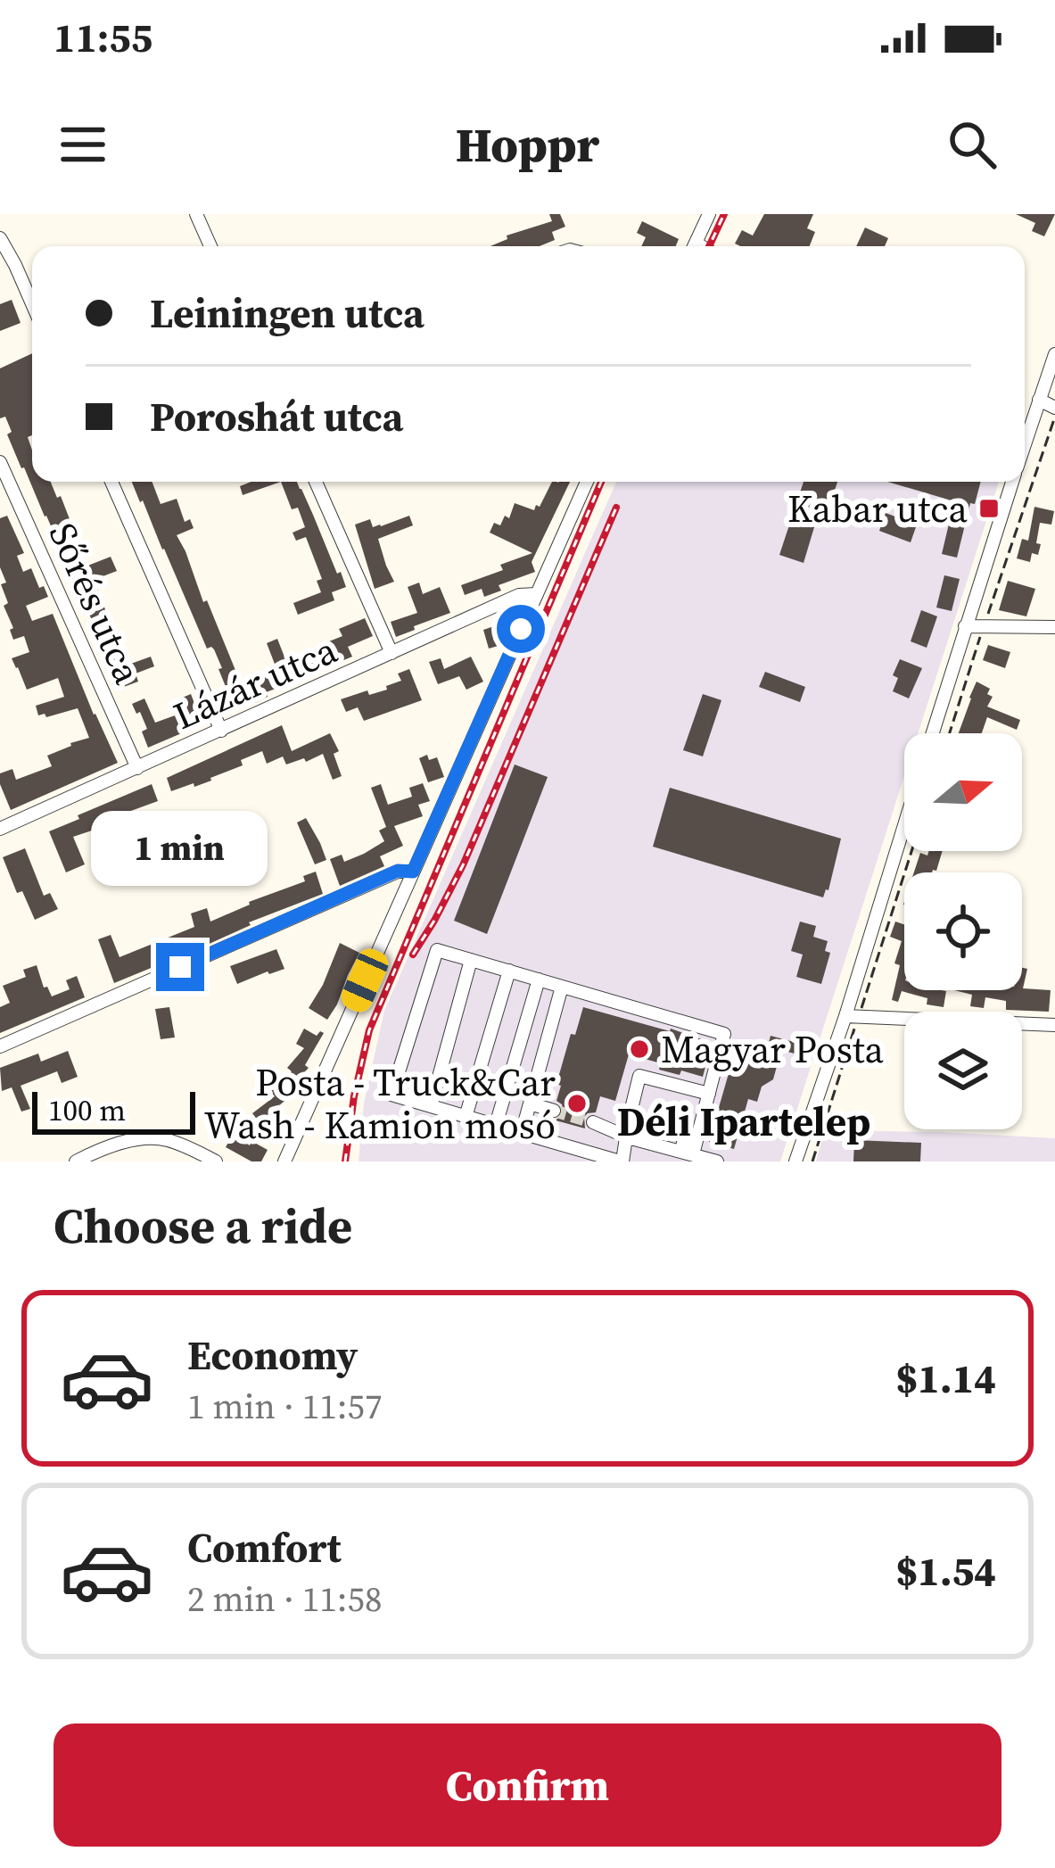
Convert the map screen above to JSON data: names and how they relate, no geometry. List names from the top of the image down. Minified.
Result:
{"streets":{"street":["Sőrés utca","Lázár utca"]},"crossings":[["Sőrés utca","Lázár utca"]],"districts":["Déli Ipartelep"],"places":{"transit":["Kabar utca"],"other":["Magyar Posta","Posta - Truck&Car Wash - Kamion mosó"]},"scale_bar":"100 m","north":"right","page":{"status":"11:55","header":"Hoppr","banner":["Leiningen utca","Poroshát utca"],"bubble":"1 min","scale":"100 m","heading":"Choose a ride","list":[{"name":"Economy","note":"1 min · 11:57","value":"$1.14"},{"name":"Comfort","note":"2 min · 11:58","value":"$1.54"}],"buttons":"Confirm"}}
